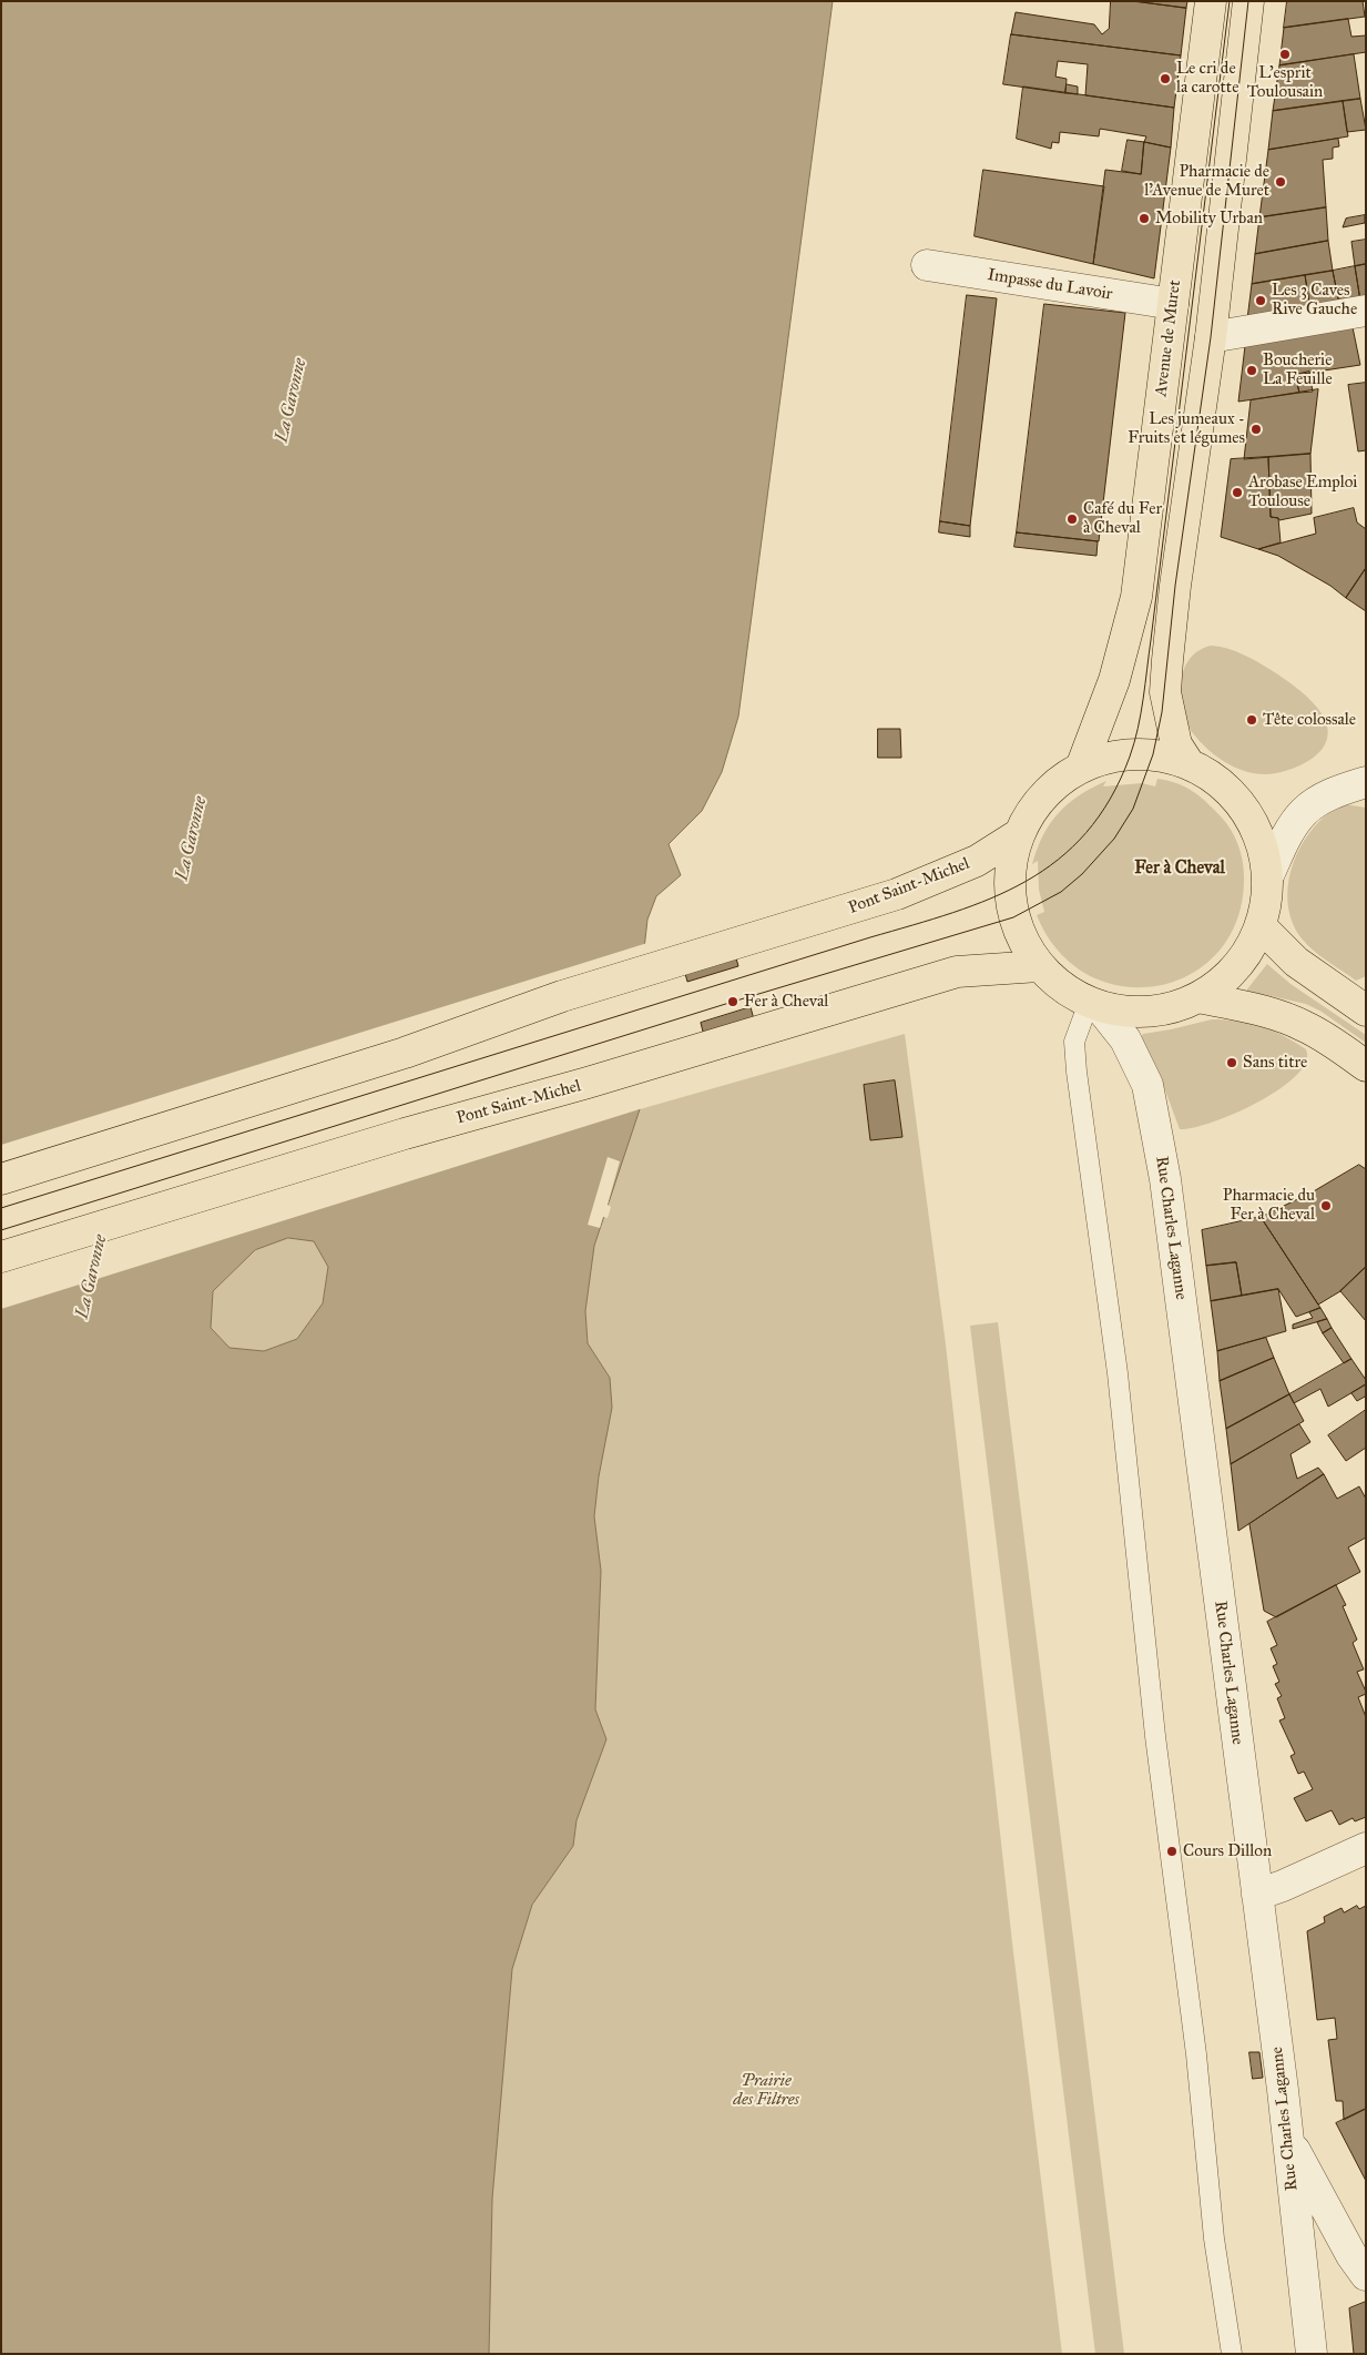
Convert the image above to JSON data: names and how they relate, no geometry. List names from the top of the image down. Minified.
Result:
{"streets":{"main road":["Avenue de Muret","Pont Saint-Michel"],"street":["Impasse du Lavoir","Rue Charles Laganne"]},"crossings":[["Impasse du Lavoir","Avenue de Muret"]],"districts":["Fer à Cheval"],"water":["La Garonne"],"parks":["Prairie des Filtres"],"places":["L'esprit Toulousain","Le cri de la carotte","Pharmacie de l'Avenue de Muret","Mobility Urban","Les 3 Caves Rive Gauche","Boucherie La Feuille","Les jumeaux - Fruits et légumes","Arobase Emploi Toulouse","Café du Fer à Cheval","Tête colossale","Fer à Cheval","Sans titre","Pharmacie du Fer à Cheval","Cours Dillon"]}
